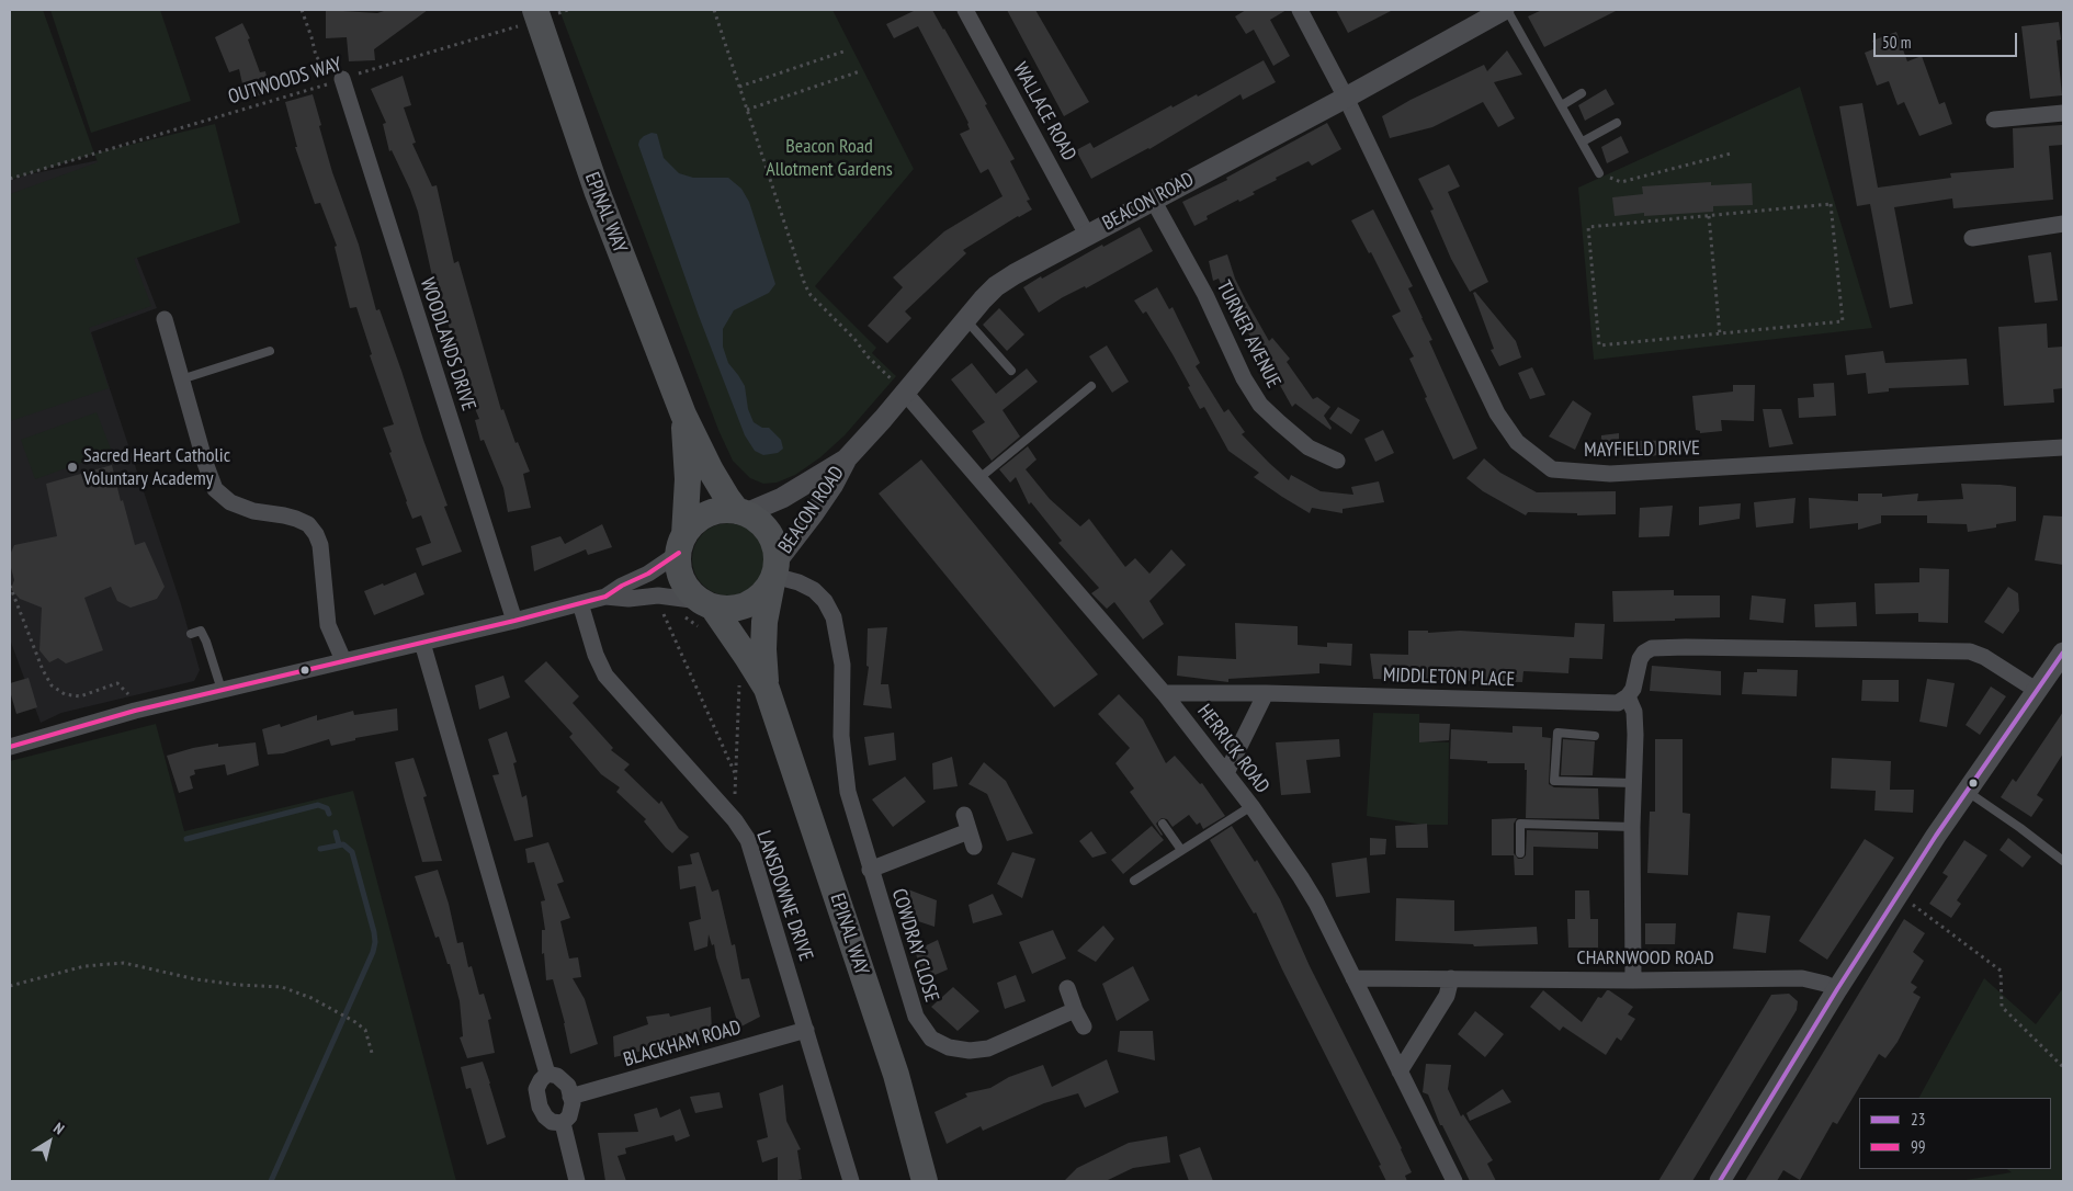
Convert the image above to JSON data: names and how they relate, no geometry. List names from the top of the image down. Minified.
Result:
{"streets":{"main road":["EPINAL WAY"],"street":["WALLACE ROAD","BEACON ROAD","TURNER AVENUE","WOODLANDS DRIVE","MAYFIELD DRIVE","MIDDLETON PLACE","HERRICK ROAD","LANSDOWNE DRIVE","COWDRAY CLOSE","CHARNWOOD ROAD","BLACKHAM ROAD"],"path":["OUTWOODS WAY"]},"crossings":[["OUTWOODS WAY","EPINAL WAY"],["OUTWOODS WAY","WOODLANDS DRIVE"],["WALLACE ROAD","BEACON ROAD"],["BEACON ROAD","EPINAL WAY"],["BEACON ROAD","TURNER AVENUE"],["BEACON ROAD","MAYFIELD DRIVE"],["BEACON ROAD","HERRICK ROAD"],["BEACON ROAD","COWDRAY CLOSE"],["EPINAL WAY","COWDRAY CLOSE"],["MIDDLETON PLACE","HERRICK ROAD"],["HERRICK ROAD","CHARNWOOD ROAD"],["LANSDOWNE DRIVE","BLACKHAM ROAD"]],"parks":["Beacon Road Allotment Gardens"],"places":["Sacred Heart Catholic Voluntary Academy"],"lines":["transit line 99","transit line 23"],"legend":["23","99"],"scale_bar":"50 m","north":"top right"}
